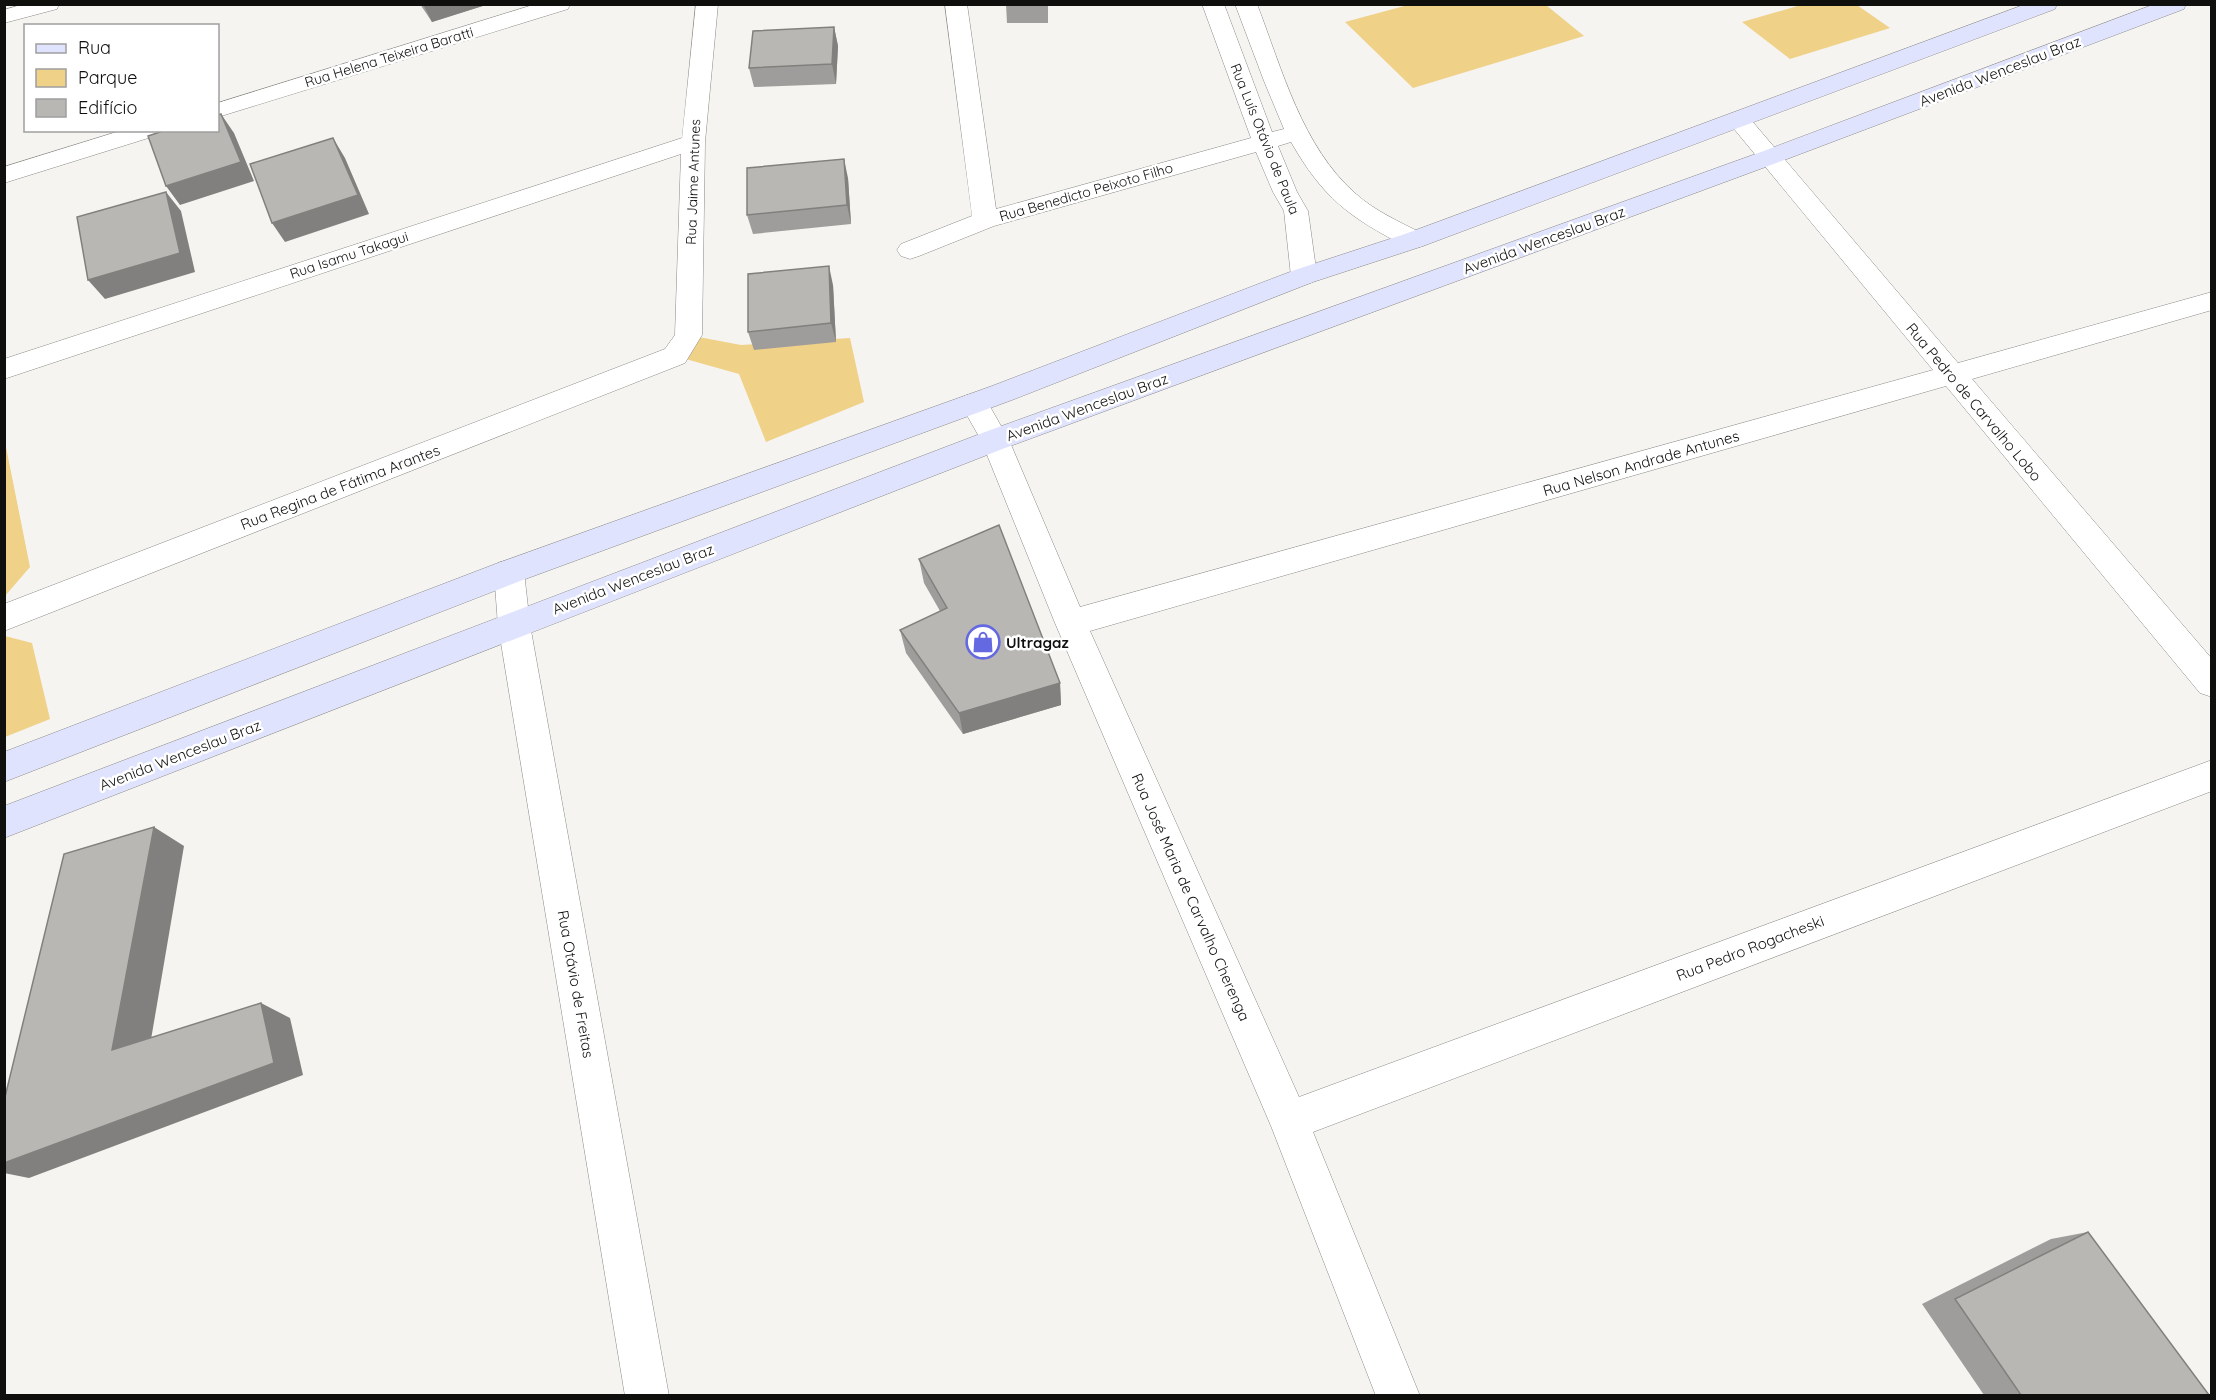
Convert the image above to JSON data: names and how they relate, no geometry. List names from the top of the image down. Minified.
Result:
{"streets":{"main road":["Avenida Wenceslau Braz"],"street":["Rua Helena Teixeira Baratti","Rua Luís Otávio de Paula","Rua Jaime Antunes","Rua Benedicto Peixoto Filho","Rua Isamu Takagui","Rua Pedro de Carvalho Lobo","Rua Nelson Andrade Antunes","Rua Regina de Fátima Arantes","Rua José Maria de Carvalho Cherenga","Rua Pedro Rogacheski","Rua Otávio de Freitas"]},"crossings":[["Avenida Wenceslau Braz","Rua Pedro de Carvalho Lobo"],["Avenida Wenceslau Braz","Rua José Maria de Carvalho Cherenga"],["Avenida Wenceslau Braz","Rua Otávio de Freitas"],["Rua Luís Otávio de Paula","Rua Benedicto Peixoto Filho"],["Rua Jaime Antunes","Rua Isamu Takagui"],["Rua Jaime Antunes","Rua Regina de Fátima Arantes"],["Rua Pedro de Carvalho Lobo","Rua Nelson Andrade Antunes"],["Rua Nelson Andrade Antunes","Rua José Maria de Carvalho Cherenga"],["Rua José Maria de Carvalho Cherenga","Rua Pedro Rogacheski"]],"places":{"shop":["Ultragaz"]},"legend":["Rua","Parque","Edifício"]}
